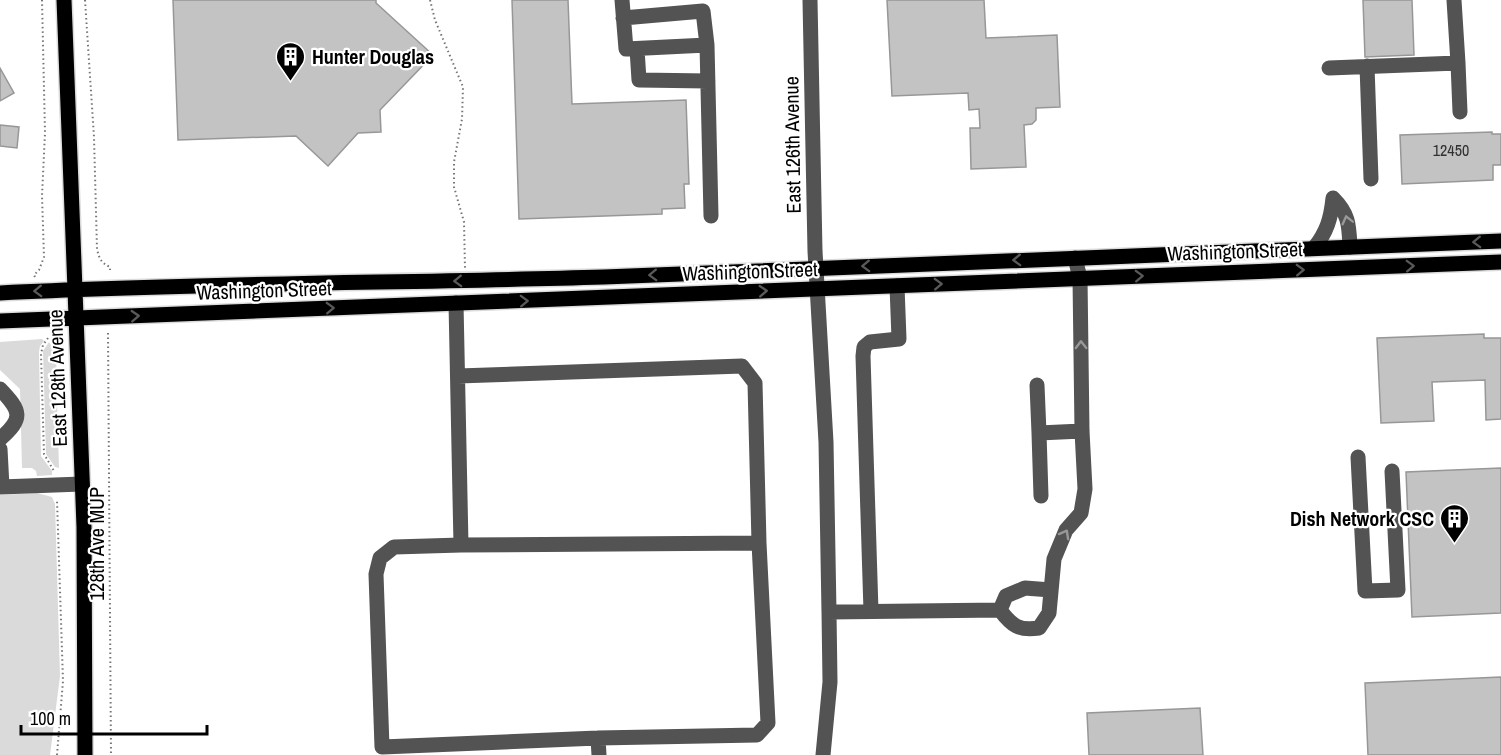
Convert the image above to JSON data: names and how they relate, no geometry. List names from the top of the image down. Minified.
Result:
{"streets":{"main road":["Washington Street","East 128th Avenue"],"street":["East 126th Avenue"],"path":["128th Ave MUP"]},"crossings":[["East 126th Avenue","Washington Street"],["Washington Street","East 128th Avenue"]],"places":{"building":["Hunter Douglas","Dish Network CSC"]},"house_numbers":["12450"],"scale_bar":"100 m"}
